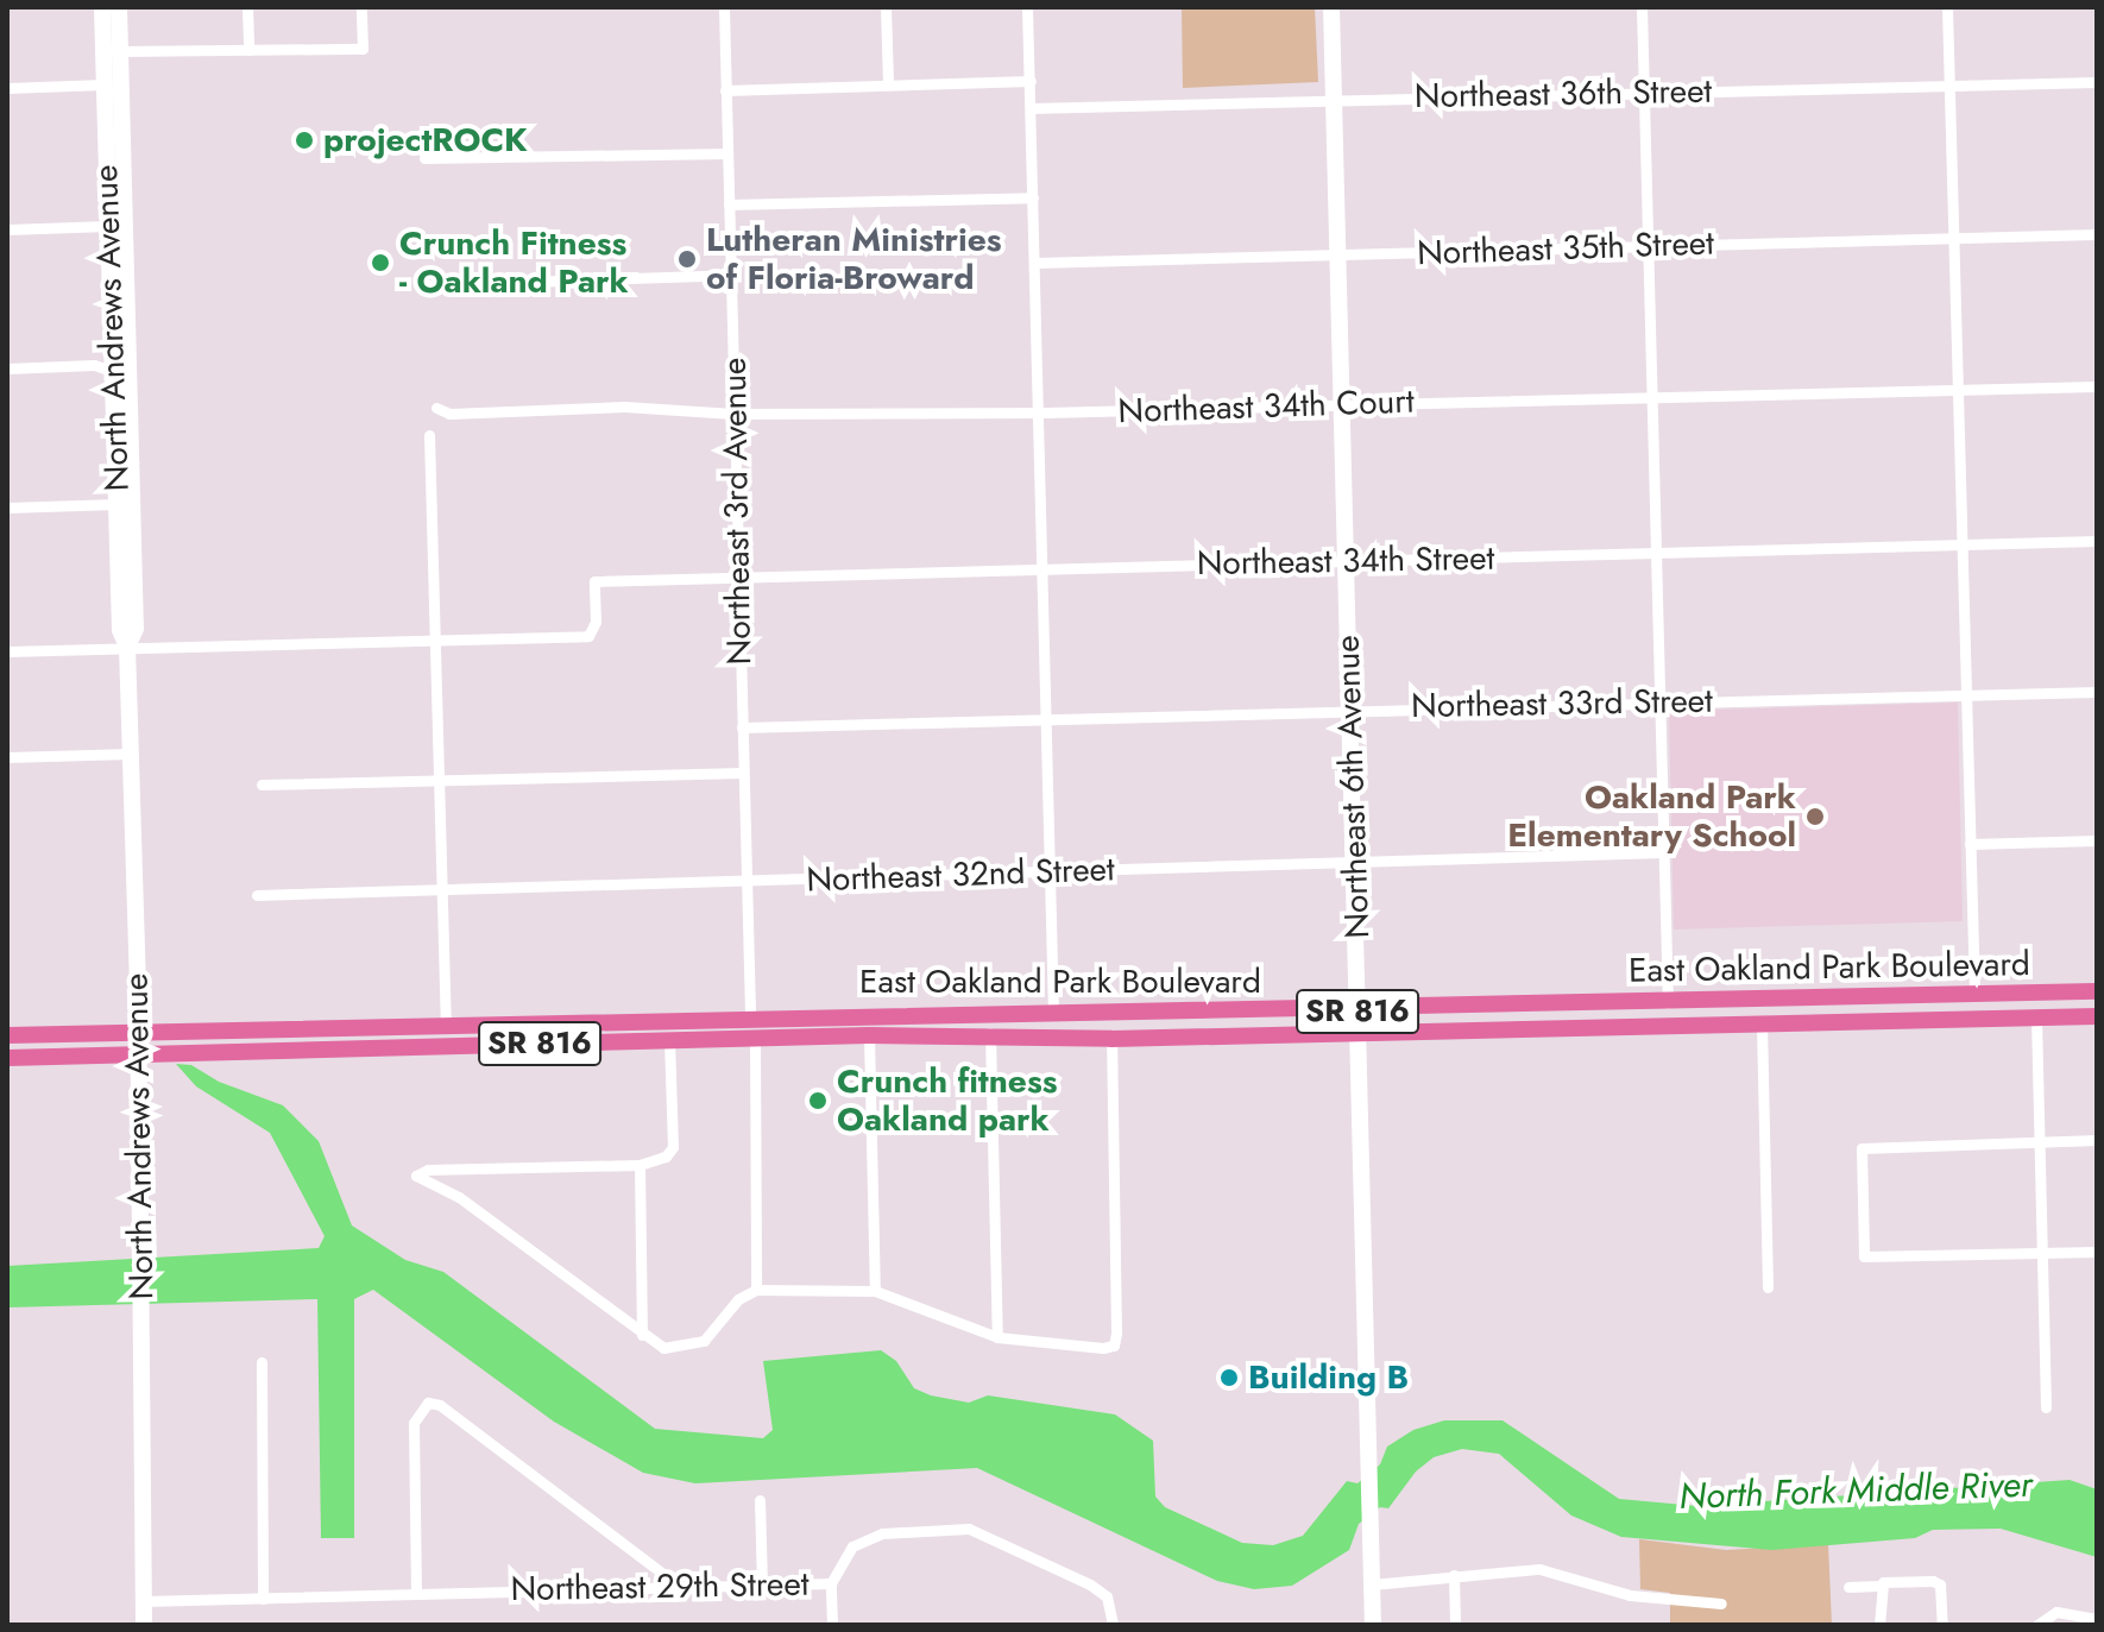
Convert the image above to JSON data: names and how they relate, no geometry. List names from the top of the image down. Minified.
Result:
{"streets":{"main road":["North Andrews Avenue","Northeast 6th Avenue","East Oakland Park Boulevard","SR 816"],"street":["Northeast 36th Street","Northeast 35th Street","Northeast 34th Court","Northeast 3rd Avenue","Northeast 34th Street","Northeast 33rd Street","Northeast 32nd Street","Northeast 29th Street"]},"crossings":[["Northeast 36th Street","Northeast 6th Avenue"],["Northeast 35th Street","Northeast 6th Avenue"],["North Andrews Avenue","East Oakland Park Boulevard"],["North Andrews Avenue","SR 816"],["North Andrews Avenue","Northeast 29th Street"],["Northeast 34th Court","Northeast 3rd Avenue"],["Northeast 34th Court","Northeast 6th Avenue"],["Northeast 3rd Avenue","Northeast 34th Street"],["Northeast 3rd Avenue","Northeast 33rd Street"],["Northeast 3rd Avenue","Northeast 32nd Street"],["Northeast 3rd Avenue","East Oakland Park Boulevard"],["Northeast 34th Street","Northeast 6th Avenue"],["Northeast 33rd Street","Northeast 6th Avenue"],["Northeast 6th Avenue","Northeast 32nd Street"],["Northeast 6th Avenue","East Oakland Park Boulevard"],["East Oakland Park Boulevard","SR 816"]],"water":["North Fork Middle River"],"places":["projectROCK","Lutheran Ministries of Floria-Broward","Crunch Fitness - Oakland Park","Oakland Park Elementary School","Crunch fitness Oakland park","Building B"]}
